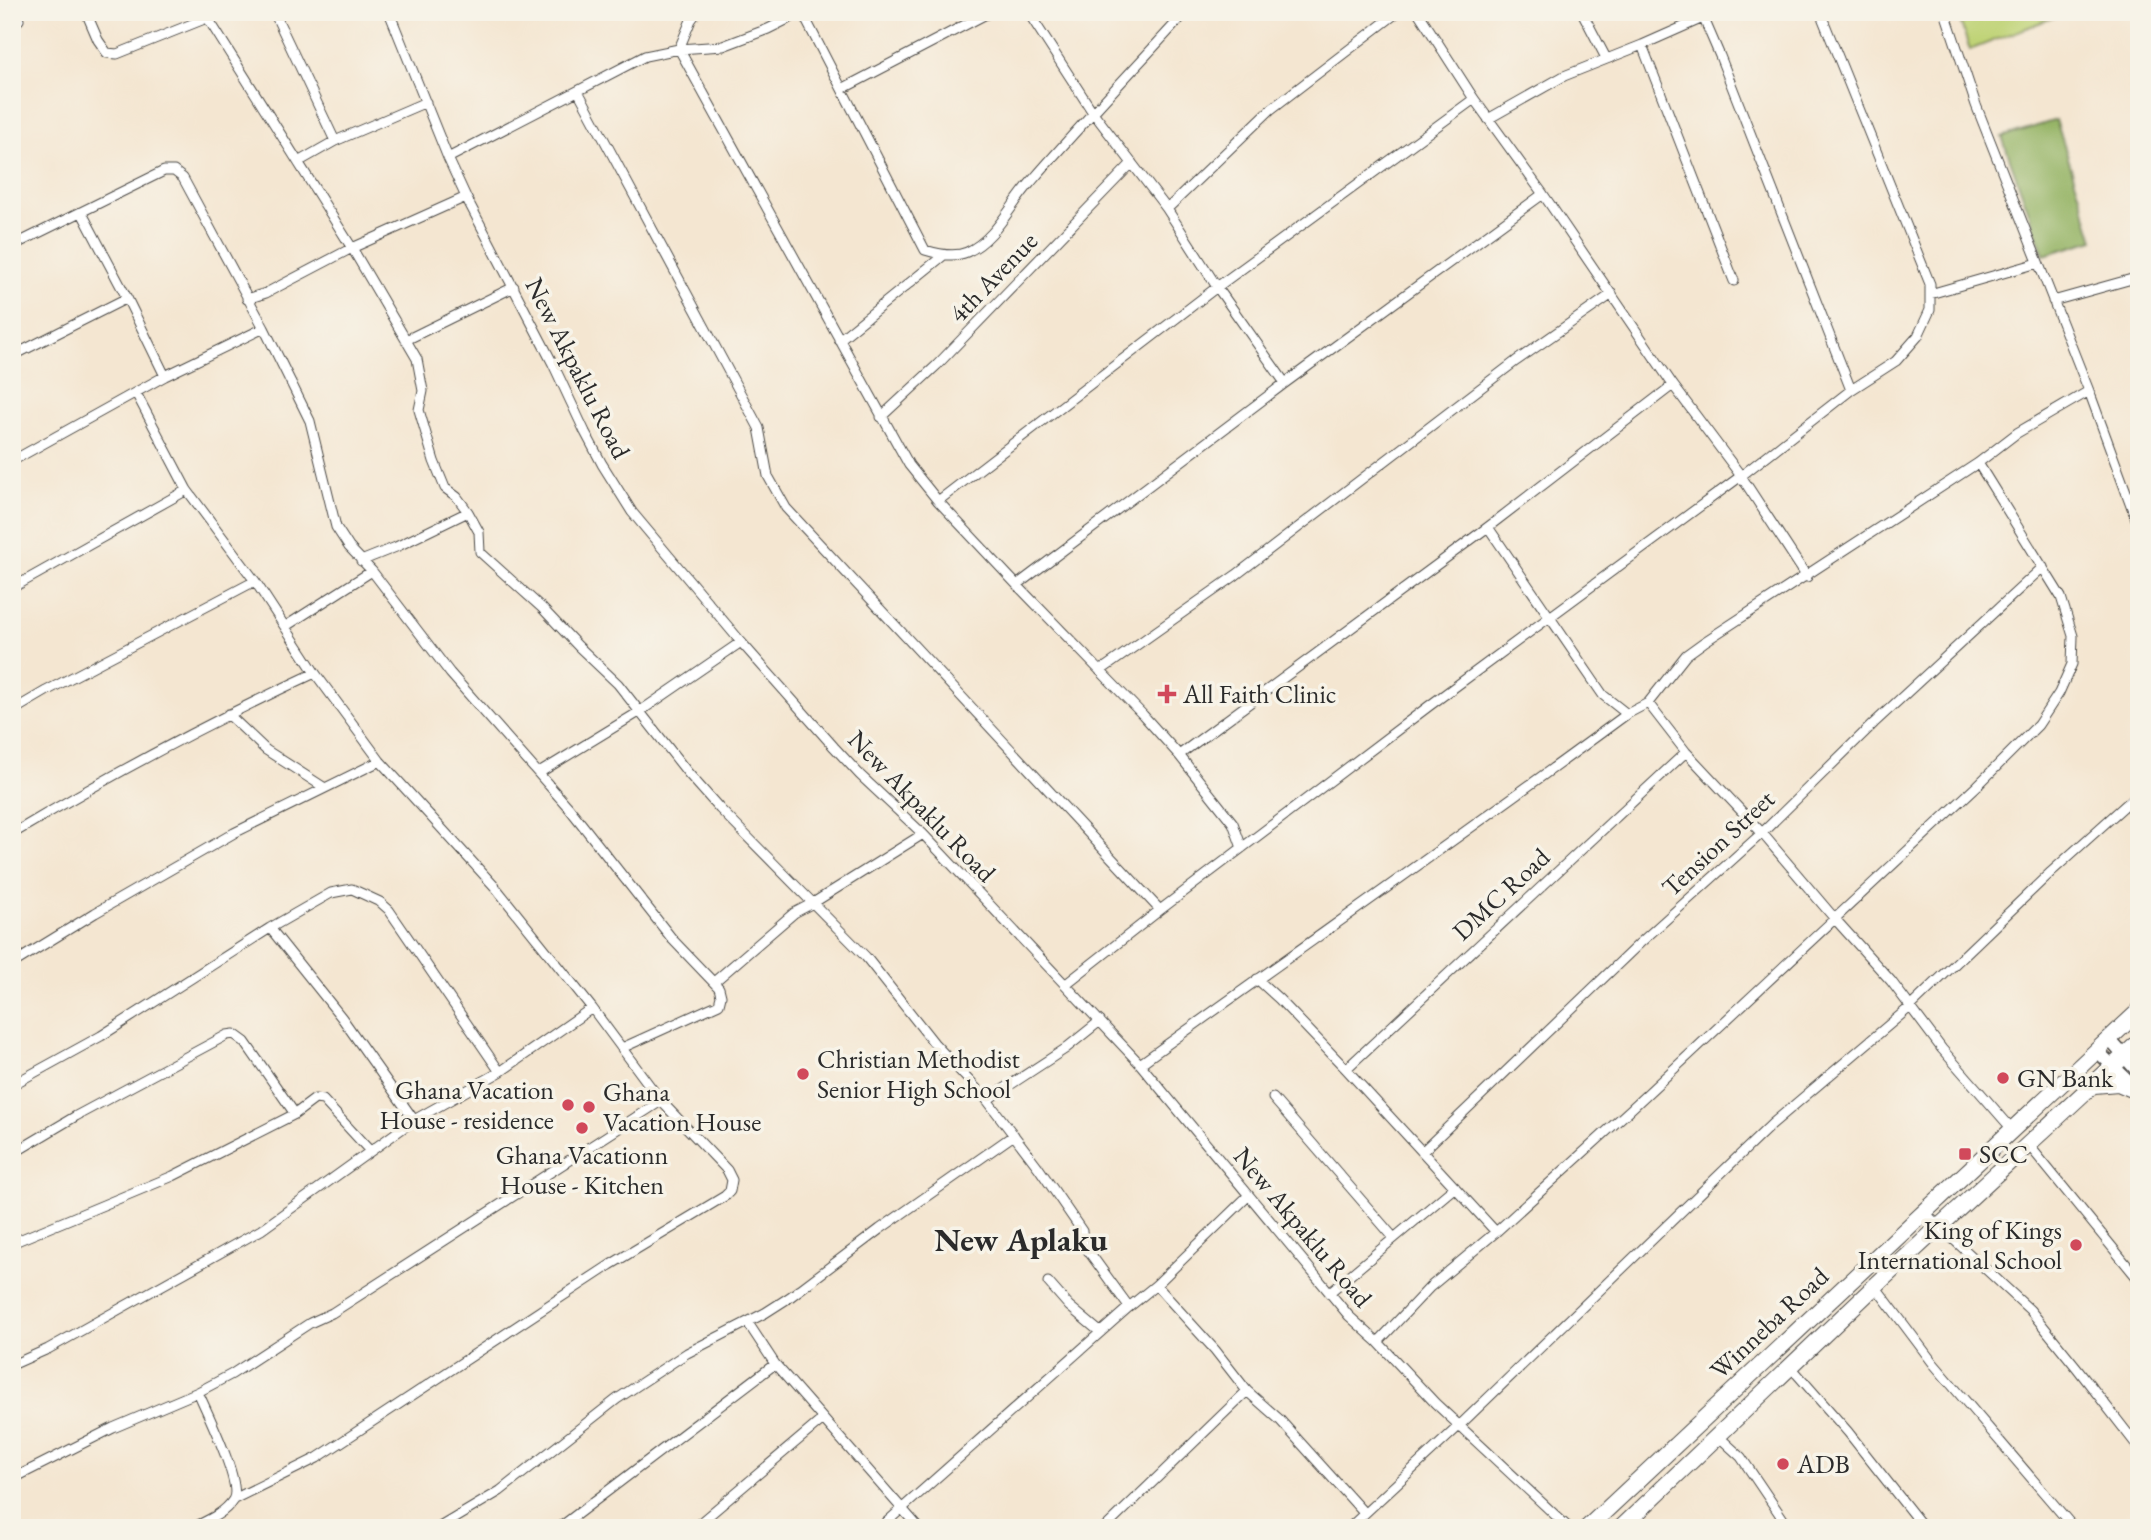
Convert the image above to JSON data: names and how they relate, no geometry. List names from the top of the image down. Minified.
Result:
{"streets":{"highway":["Winneba Road"],"street":["4th Avenue","New Akpaklu Road","Tension Street","DMC Road"]},"districts":["New Aplaku"],"places":{"health":["All Faith Clinic"],"other":["Christian Methodist Senior High School","GN Bank","Ghana Vacation House - residence","Ghana Vacation House","Ghana Vacationn House - Kitchen","King of Kings International School","ADB"],"transit":["SCC"]}}
